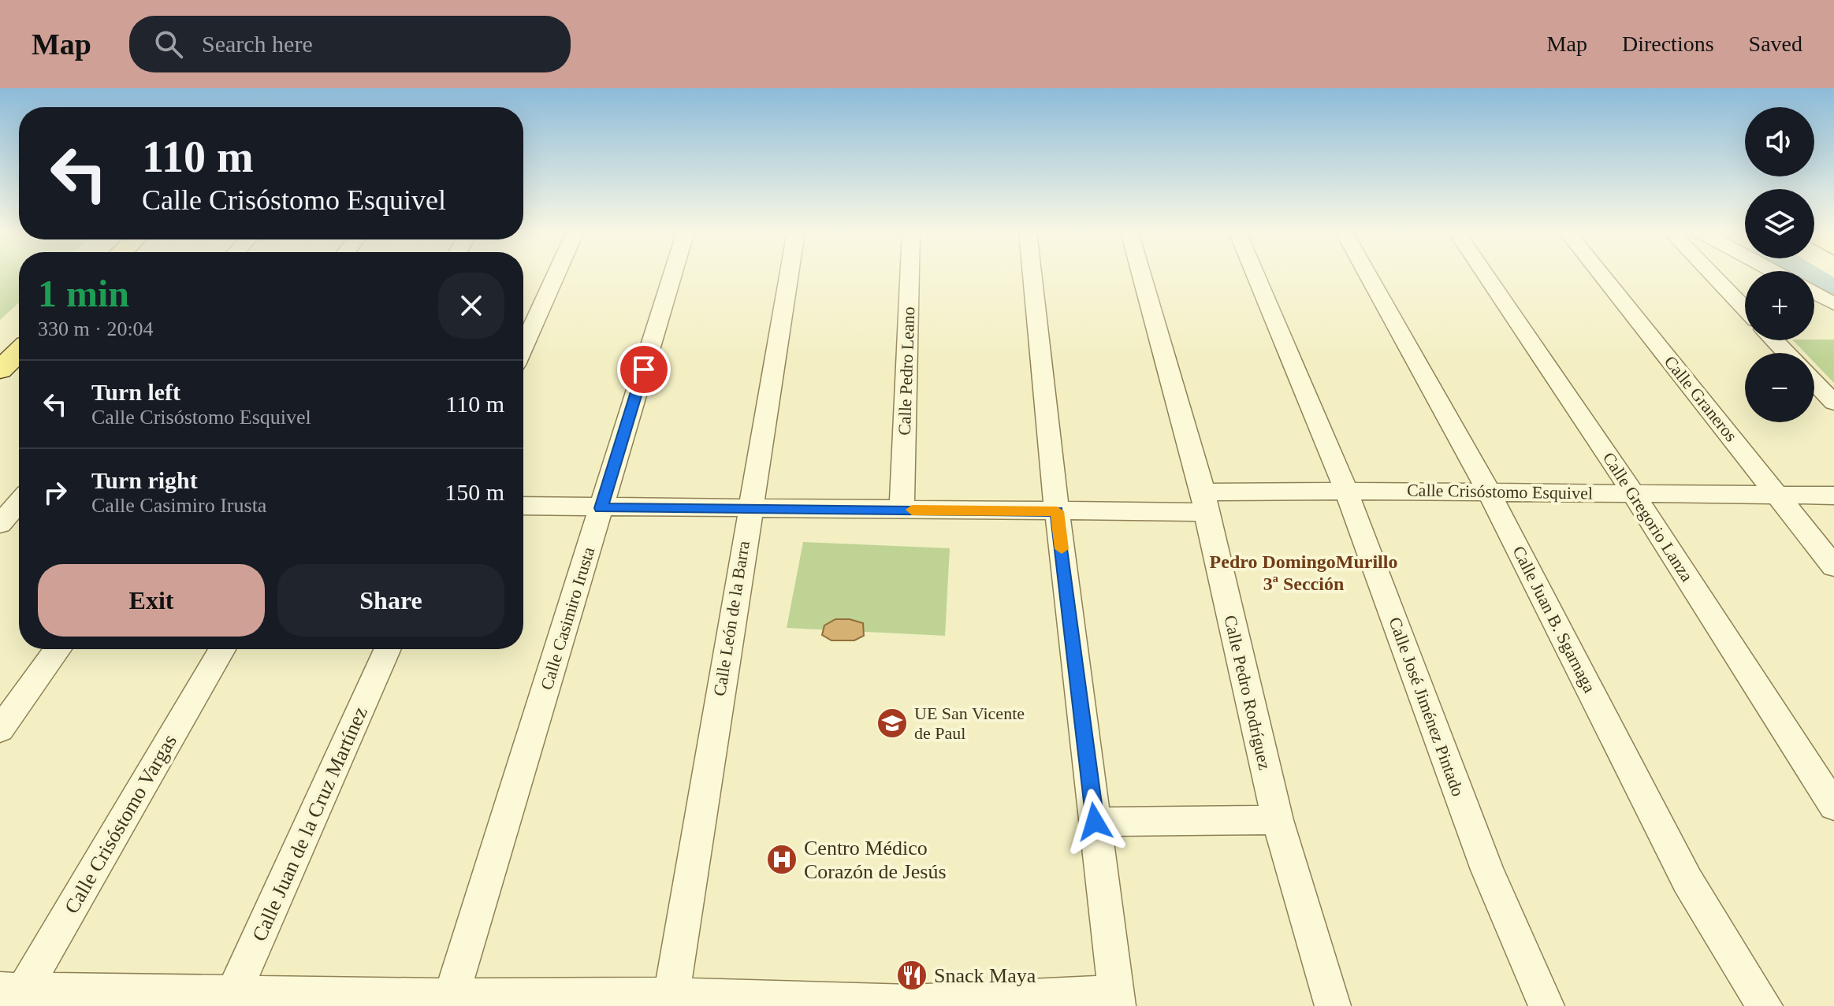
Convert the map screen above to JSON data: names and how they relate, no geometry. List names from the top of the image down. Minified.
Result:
{"streets":{"street":["Calle Pedro Leano","Calle Graneros","Calle Crisóstomo Esquivel","Calle Gregorio Lanza","Calle Casimiro Irusta","Calle León de la Barra","Calle Juan B. Sgarnaga","Calle Pedro Rodríguez","Calle José Jiménez Pintado","Calle Crisóstomo Vargas","Calle Juan de la Cruz Martínez"]},"crossings":[["Calle Pedro Leano","Calle Crisóstomo Esquivel"],["Calle Graneros","Calle Crisóstomo Esquivel"],["Calle Crisóstomo Esquivel","Calle Gregorio Lanza"],["Calle Crisóstomo Esquivel","Calle Casimiro Irusta"],["Calle Crisóstomo Esquivel","Calle León de la Barra"],["Calle Crisóstomo Esquivel","Calle Juan B. Sgarnaga"],["Calle Crisóstomo Esquivel","Calle Pedro Rodríguez"],["Calle Crisóstomo Esquivel","Calle José Jiménez Pintado"]],"districts":["Pedro DomingoMurillo 3ª Sección"],"places":{"school or university":["UE San Vicente de Paul"],"hospital":["Centro Médico Corazón de Jesús"],"restaurant":["Snack Maya"]},"page":{"header":"Map","search":"Search here","nav":["Map","Directions","Saved"],"map_buttons":["+","−"],"turn":["110 m","Calle Crisóstomo Esquivel"],"heading":["1 min","330 m · 20:04"],"list":[{"name":"Turn left","note":"Calle Crisóstomo Esquivel","value":"110 m"},{"name":"Turn right","note":"Calle Casimiro Irusta","value":"150 m"}],"buttons":["Exit","Share"]}}
